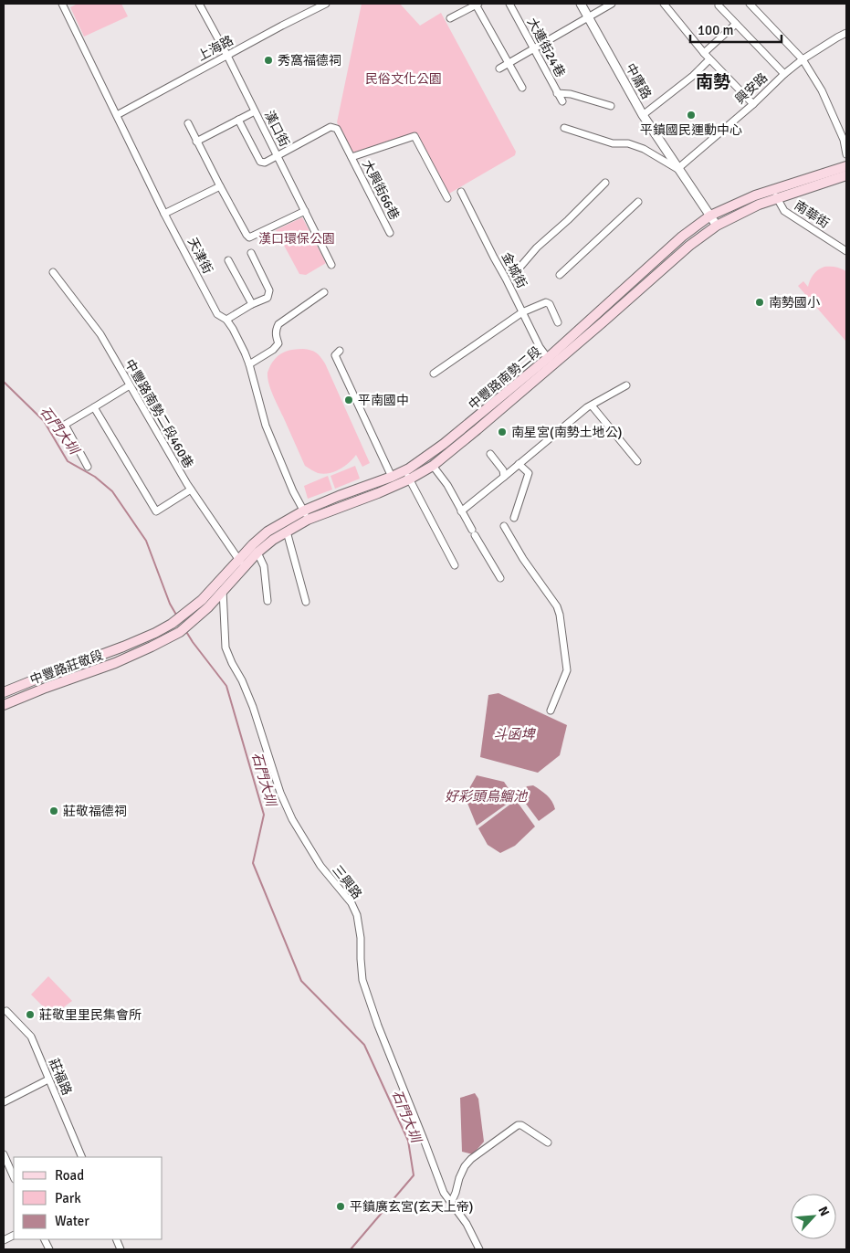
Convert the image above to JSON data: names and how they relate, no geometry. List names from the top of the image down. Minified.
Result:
{"streets":{"main road":["中豐路南勢二段","中豐路莊敬段"],"street":["大連街24巷","上海路","中庸路","興安路","漢口街","大興街66巷","南華街","天津街","金城街","中豐路南勢二段460巷","三興路","莊福路"]},"crossings":[["上海路","漢口街"],["上海路","天津街"],["中庸路","興安路"],["中庸路","中豐路南勢二段"],["漢口街","大興街66巷"],["南華街","中豐路南勢二段"],["天津街","中豐路南勢二段"],["金城街","中豐路南勢二段"],["中豐路南勢二段","中豐路南勢二段460巷"],["中豐路南勢二段","中豐路莊敬段"],["中豐路南勢二段","三興路"]],"districts":["南勢"],"water":["石門大圳","斗函埤","好彩頭烏鰡池"],"parks":["民俗文化公園","漢口環保公園"],"places":["秀窩福德祠","平鎮國民運動中心","南勢國小","平南國中","南星宮(南勢土地公)","莊敬福德祠","莊敬里里民集會所","平鎮廣玄宮(玄天上帝)"],"legend":["Road","Park","Water"],"scale_bar":"100 m","north":"top right"}
